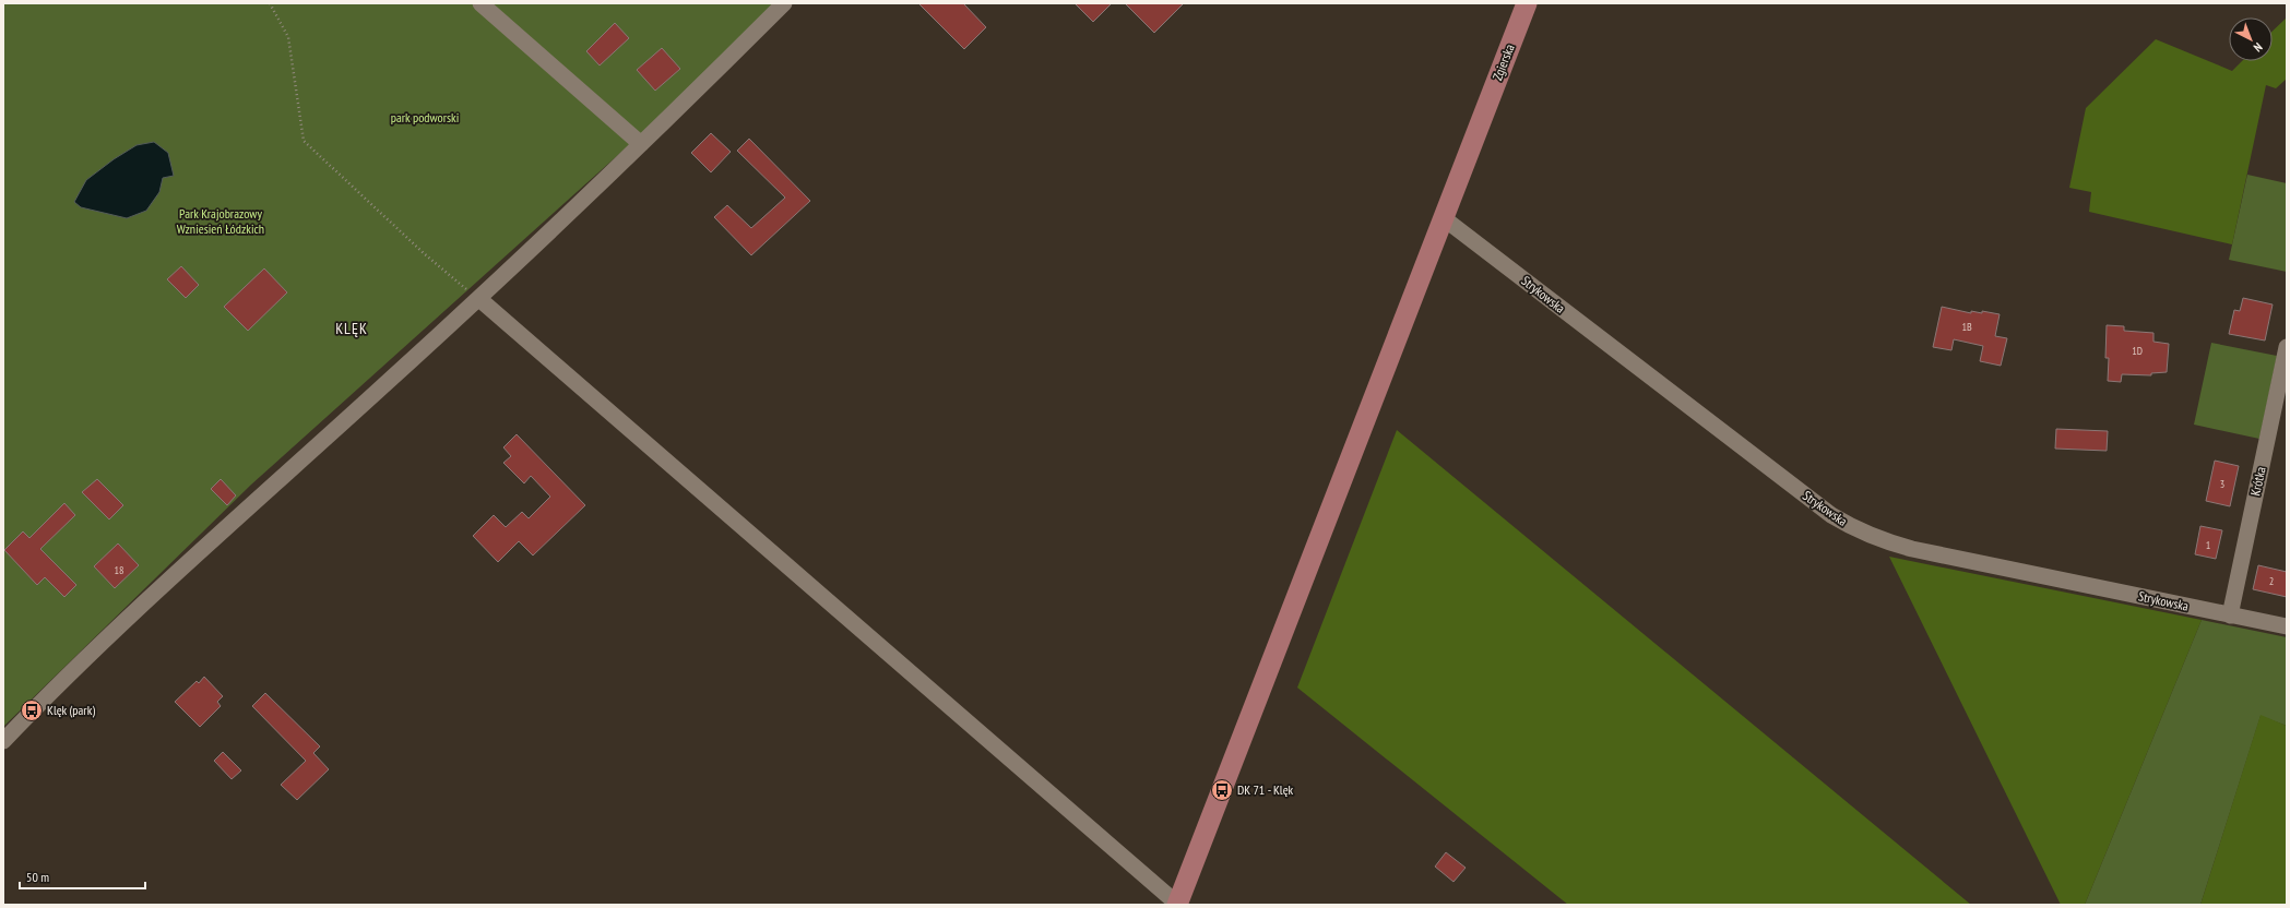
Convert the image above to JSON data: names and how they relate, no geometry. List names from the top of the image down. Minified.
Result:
{"streets":{"main road":["Zgierska"],"street":["Strykowska","Krótka"]},"crossings":[["Zgierska","Strykowska"],["Strykowska","Krótka"]],"districts":["KLĘK"],"parks":["park podworski","Park Krajobrazowy Wzniesień Łódzkich"],"places":{"bus stop":["Klęk (park)","DK 71 - Klęk"]},"house_numbers":["1B","1D","3","1","18","2"],"scale_bar":"50 m","north":"bottom right"}
